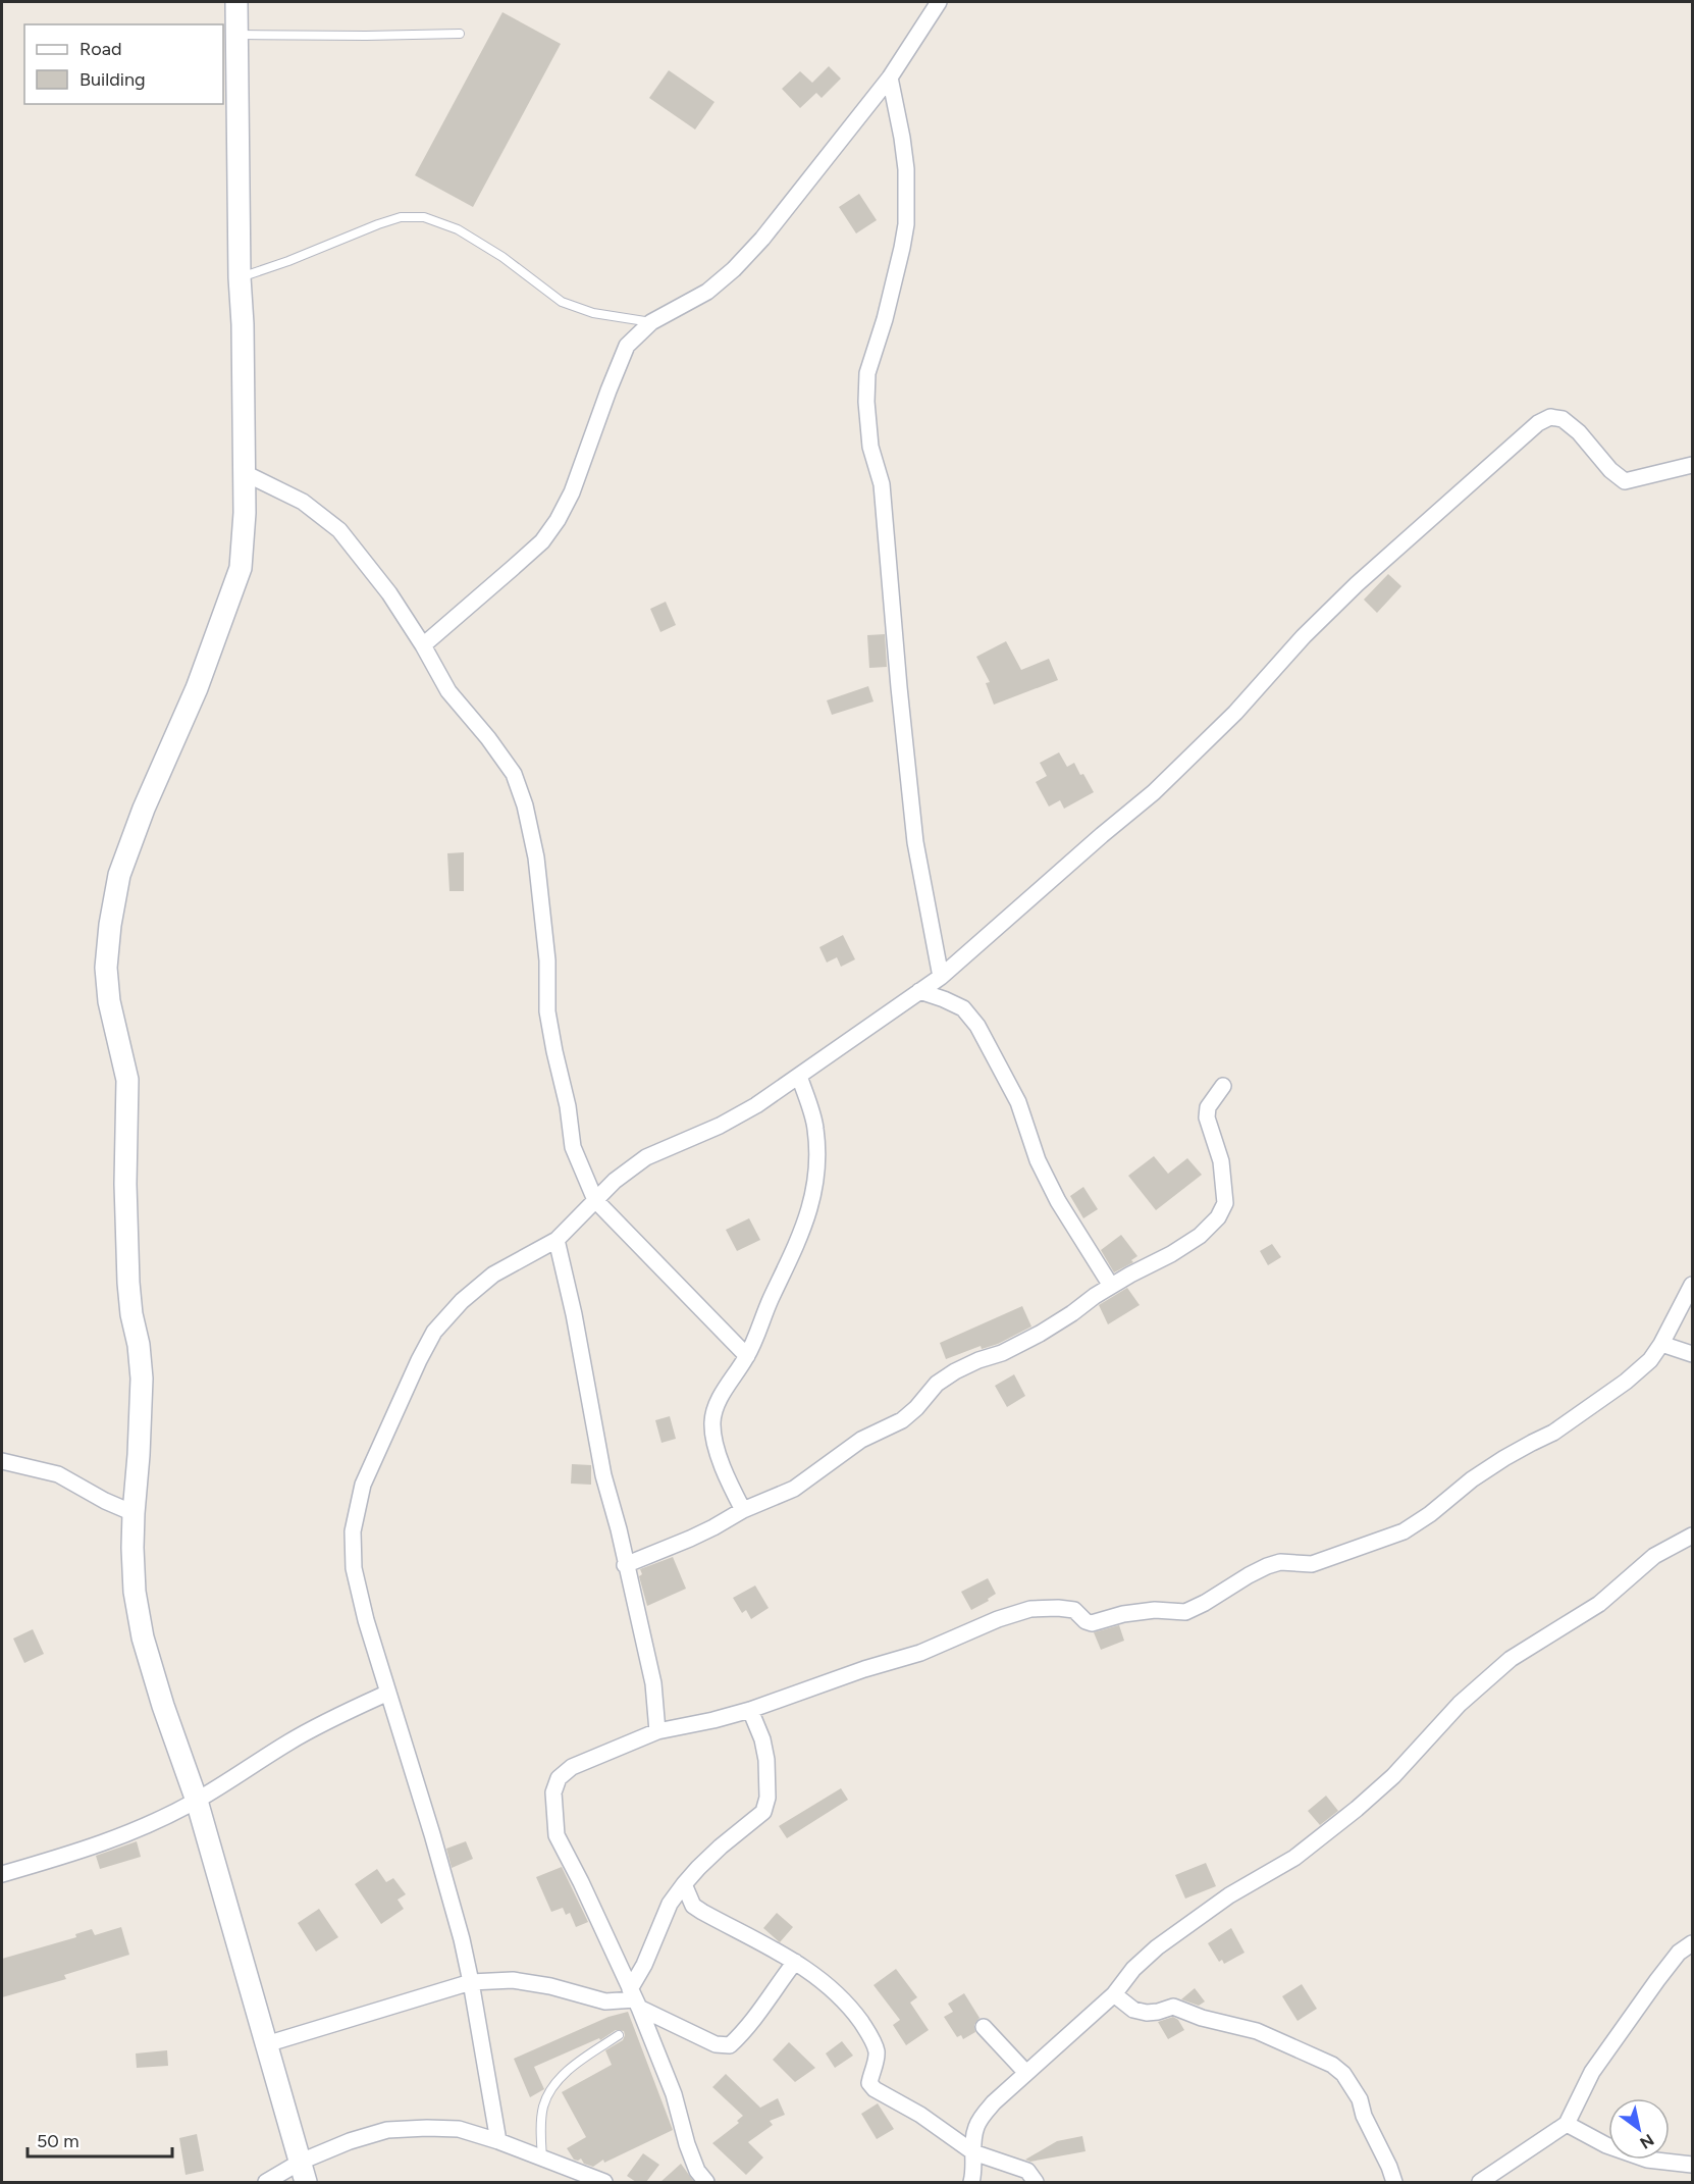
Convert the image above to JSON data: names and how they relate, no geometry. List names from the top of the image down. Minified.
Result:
{"legend":["Road","Building"],"scale_bar":"50 m","north":"bottom right"}
